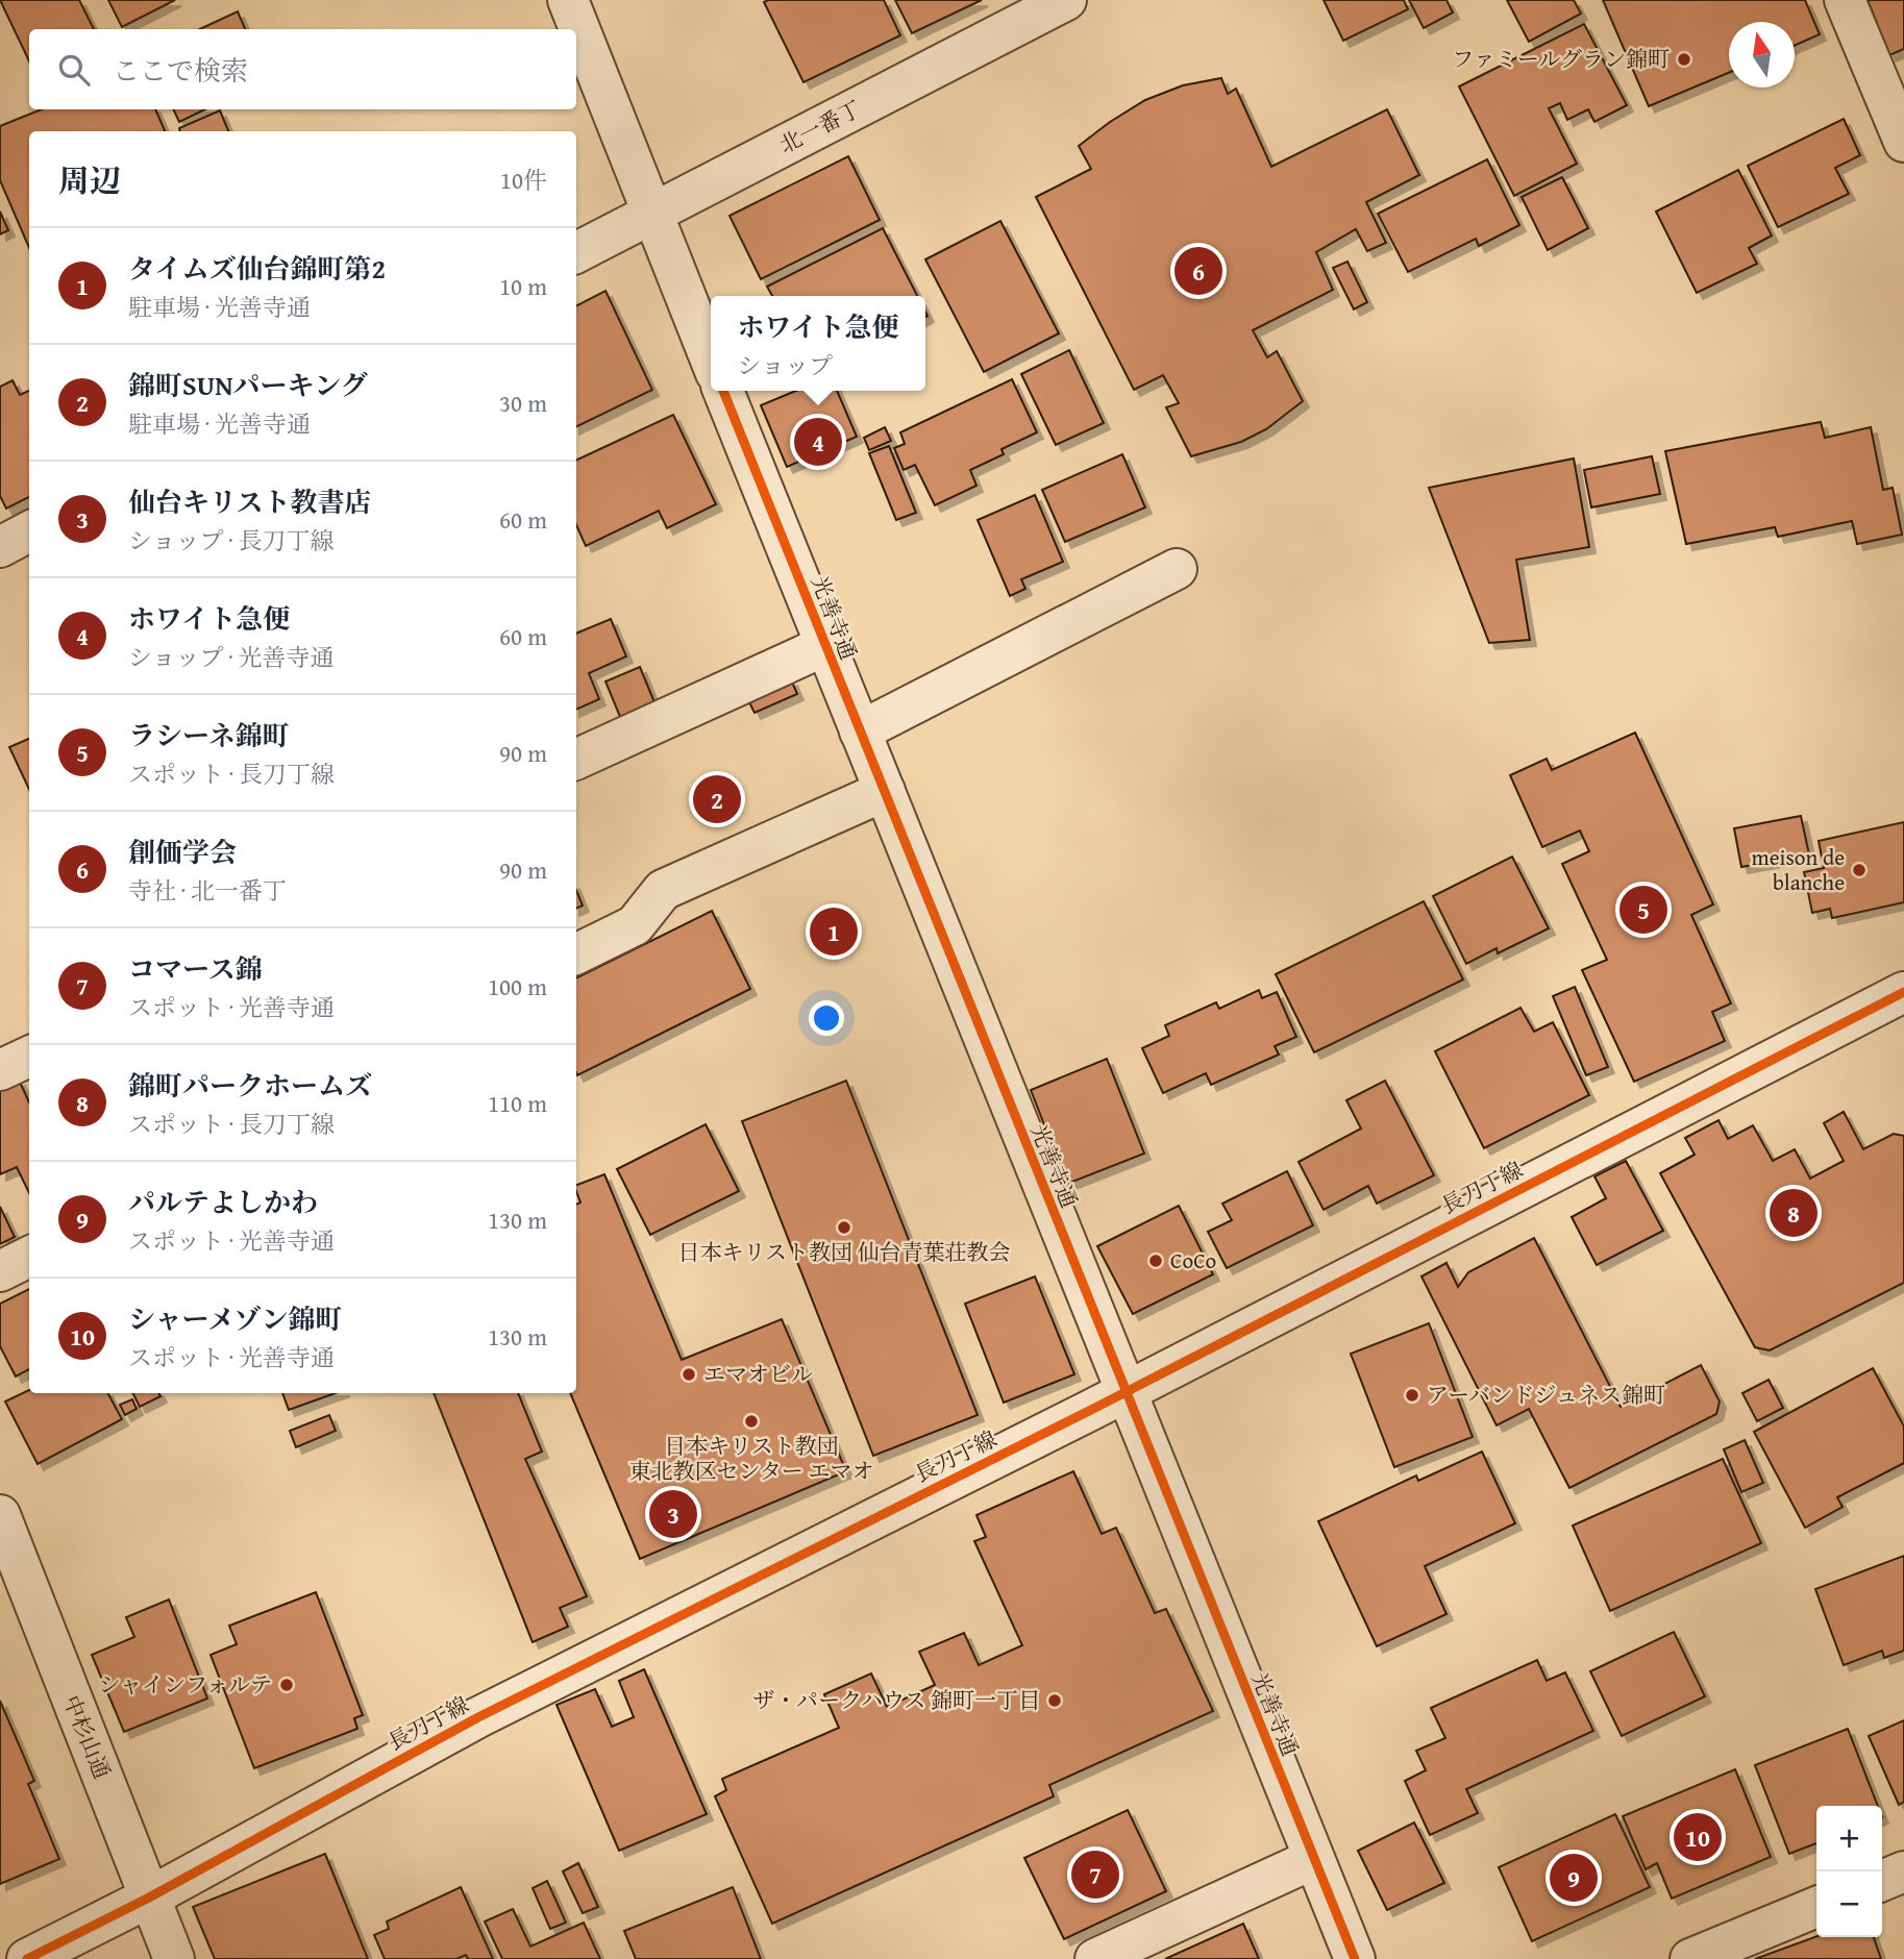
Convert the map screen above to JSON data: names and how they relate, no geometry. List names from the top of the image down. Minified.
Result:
{"streets":{"street":["北一番丁","光善寺通","長刀丁線","中杉山通"]},"crossings":[["光善寺通","長刀丁線"],["長刀丁線","中杉山通"]],"places":["ファミールグラン錦町","meison de blanche","日本キリスト教団 仙台青葉荘教会","CoCo","エマオビル","アーバンドジュネス錦町","日本キリスト教団 東北教区センター エマオ","シャインフォルテ","ザ・パークハウス 錦町一丁目"],"north":"top","page":{"search":"ここで検索","heading":["周辺","10件"],"list":[{"mark":"1","name":"タイムズ仙台錦町第2","note":"駐車場 · 光善寺通","value":"10 m"},{"mark":"2","name":"錦町SUNパーキング","note":"駐車場 · 光善寺通","value":"30 m"},{"mark":"3","name":"仙台キリスト教書店","note":"ショップ · 長刀丁線","value":"60 m"},{"mark":"4","name":"ホワイト急便","note":"ショップ · 光善寺通","value":"60 m"},{"mark":"5","name":"ラシーネ錦町","note":"スポット · 長刀丁線","value":"90 m"},{"mark":"6","name":"創価学会","note":"寺社 · 北一番丁","value":"90 m"},{"mark":"7","name":"コマース錦","note":"スポット · 光善寺通","value":"100 m"},{"mark":"8","name":"錦町パークホームズ","note":"スポット · 長刀丁線","value":"110 m"},{"mark":"9","name":"パルテよしかわ","note":"スポット · 光善寺通","value":"130 m"},{"mark":"10","name":"シャーメゾン錦町","note":"スポット · 光善寺通","value":"130 m"}],"pins":["6","4","2","5","1","8","3","10","7","9"],"popup":["ホワイト急便","ショップ"],"map_buttons":["+","−"]}}
